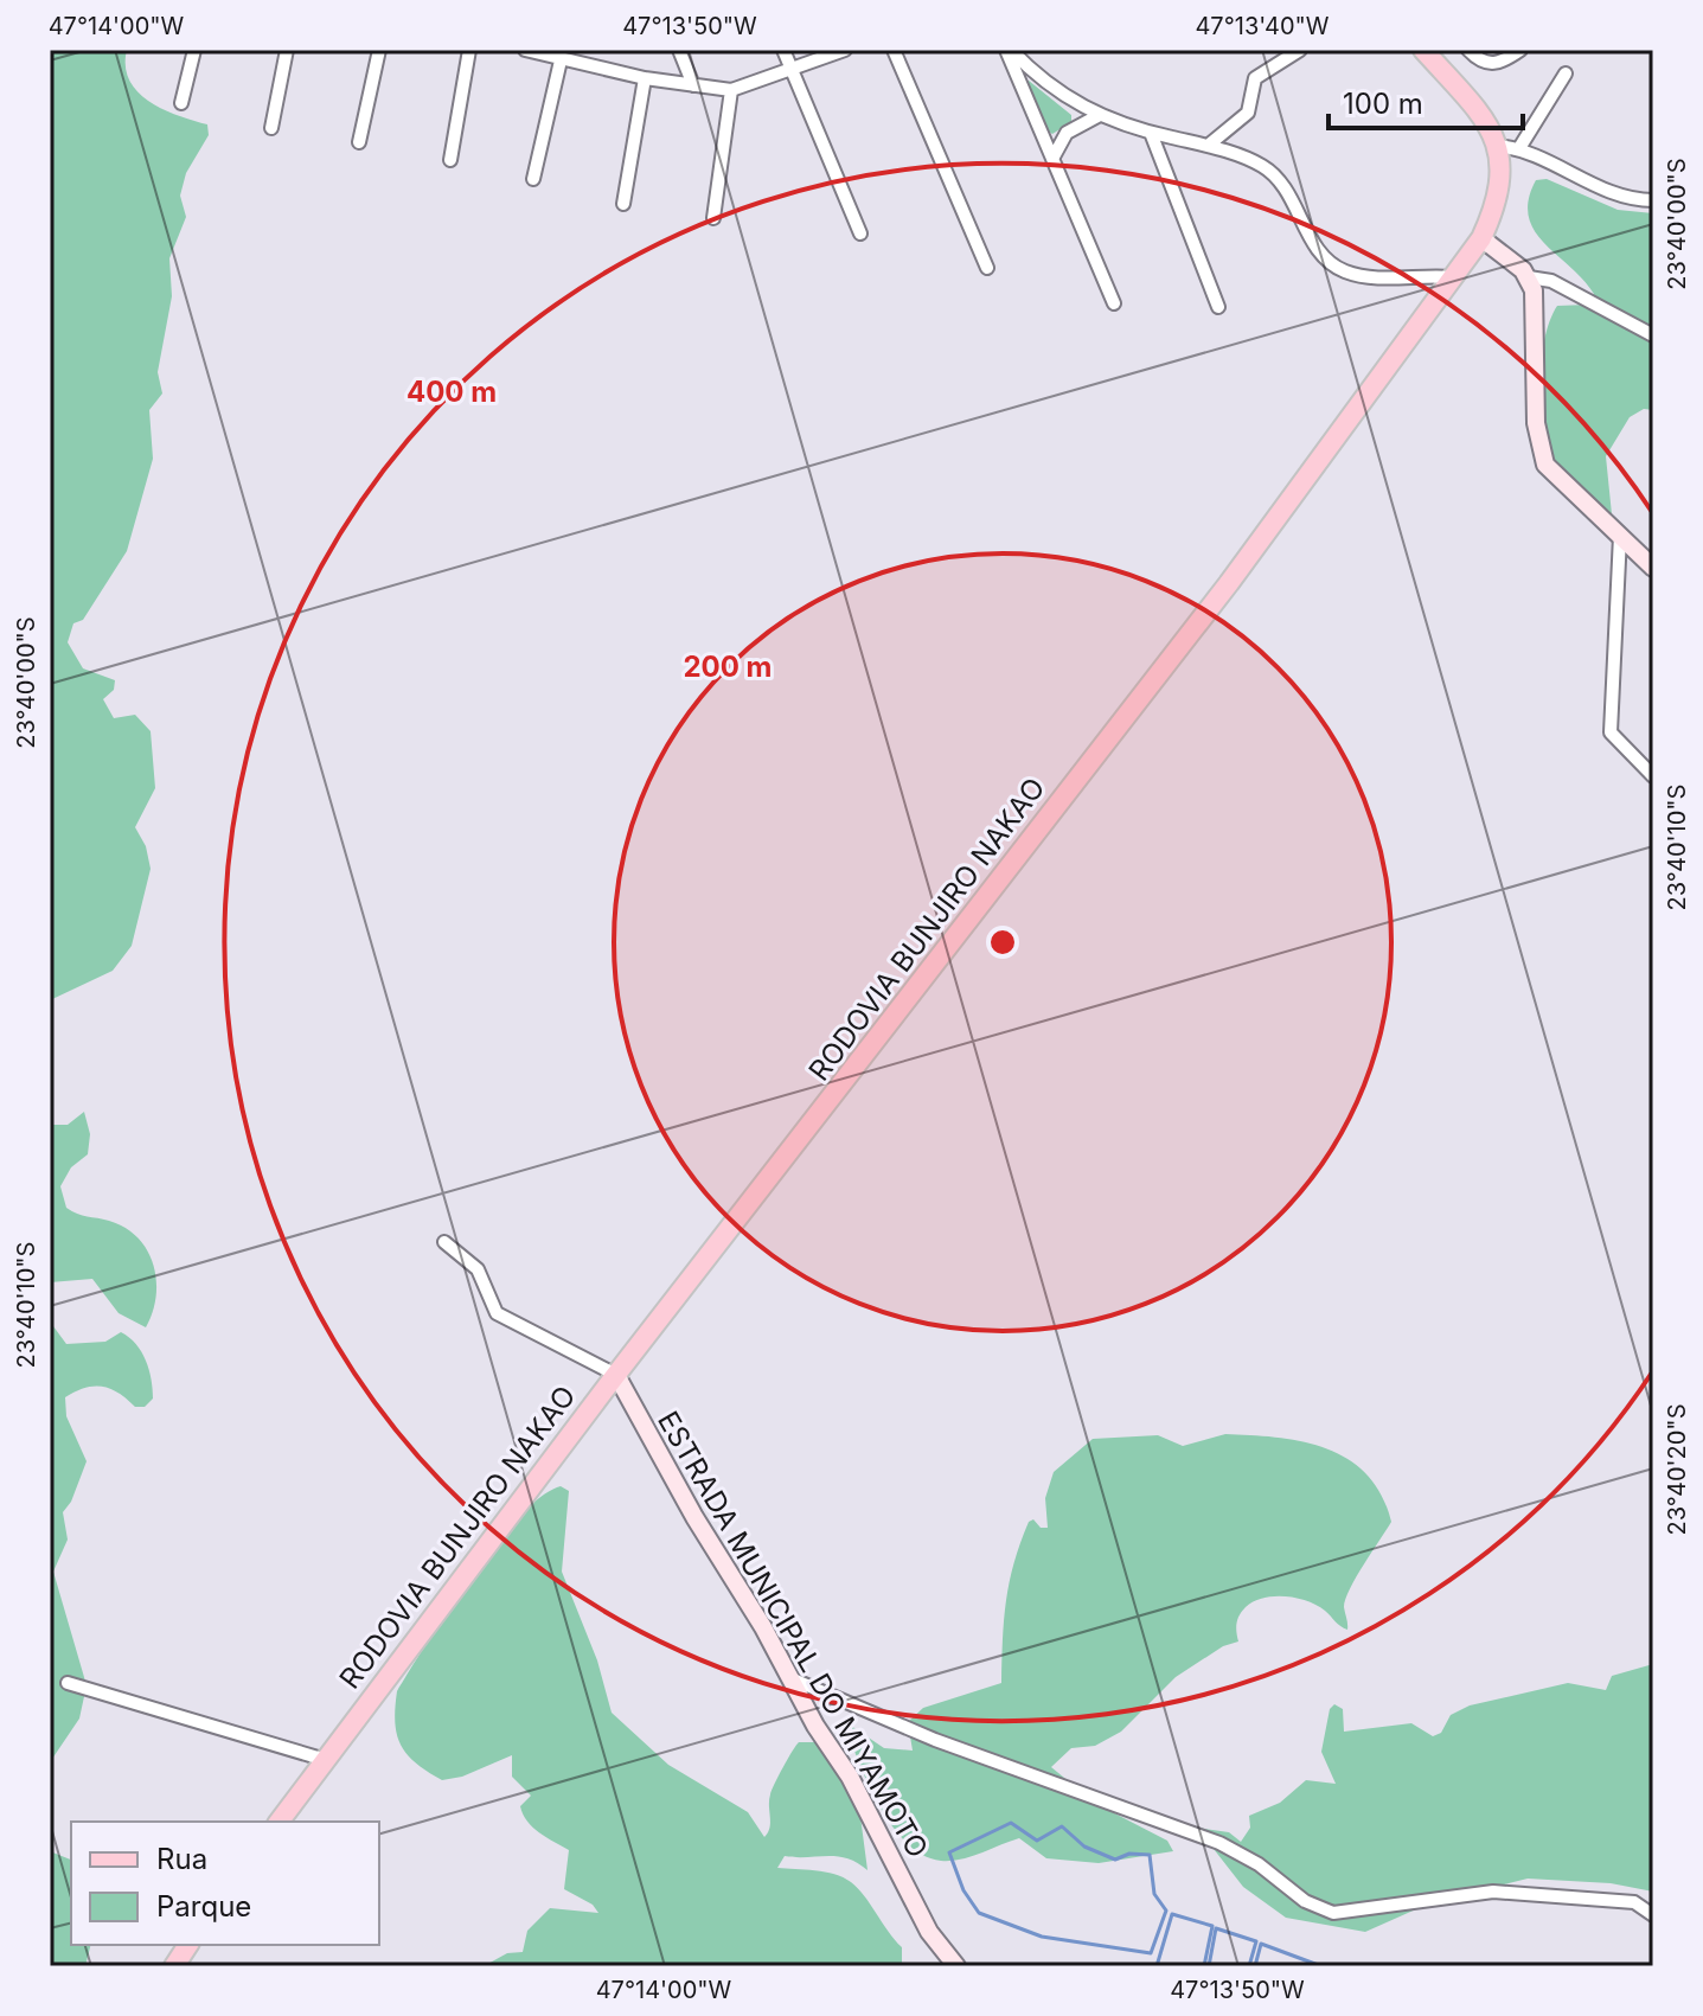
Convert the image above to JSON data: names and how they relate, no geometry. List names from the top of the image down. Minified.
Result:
{"streets":{"main road":["RODOVIA BUNJIRO NAKAO"],"street":["ESTRADA MUNICIPAL DO MIYAMOTO"]},"crossings":[["RODOVIA BUNJIRO NAKAO","ESTRADA MUNICIPAL DO MIYAMOTO"]],"legend":["Rua","Parque"],"scale_bar":"100 m","coordinates":["47°14'00\"W","47°13'50\"W","47°13'40\"W","23°40'00\"S","23°40'10\"S","23°40'20\"S"],"rings":["400 m","200 m"]}
